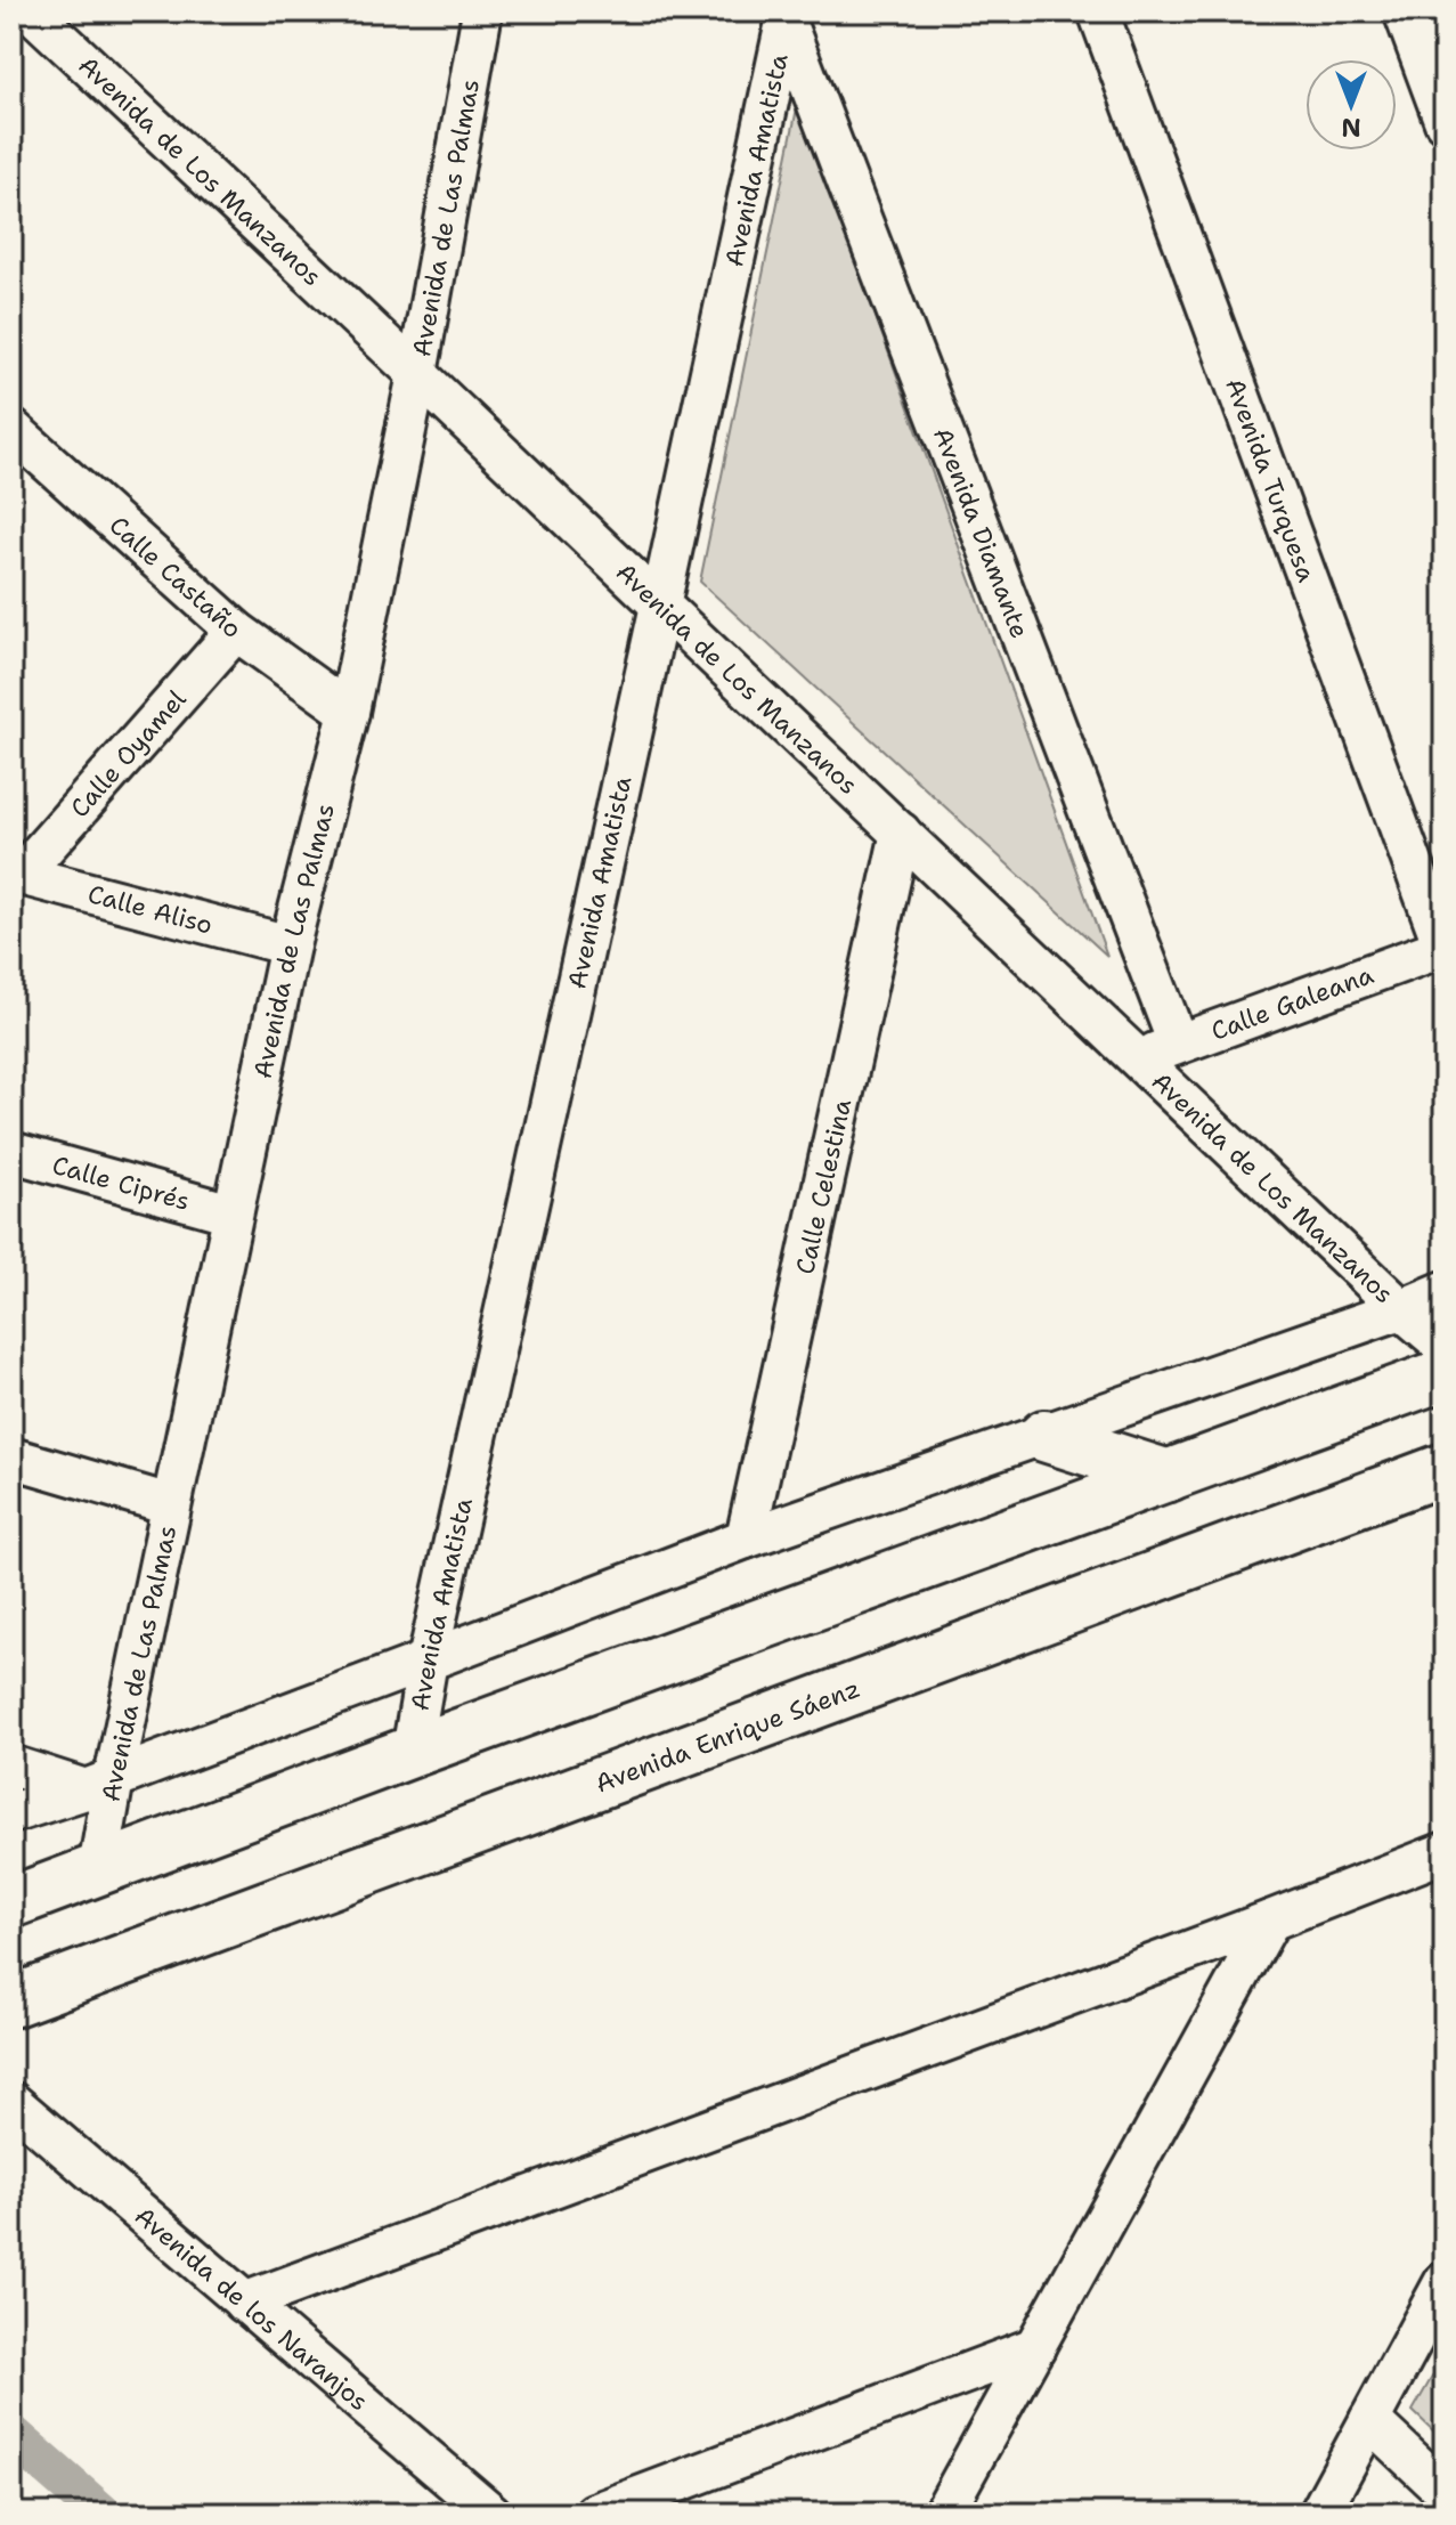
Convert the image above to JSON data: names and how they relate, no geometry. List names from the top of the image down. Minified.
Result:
{"streets":{"street":["Avenida Amatista","Avenida de Los Manzanos","Avenida de Las Palmas","Avenida Turquesa","Avenida Diamante","Calle Castaño","Calle Oyamel","Calle Aliso","Calle Galeana","Calle Ciprés","Calle Celestina","Avenida Enrique Sáenz","Avenida de los Naranjos"]},"crossings":[["Avenida Amatista","Avenida de Los Manzanos"],["Avenida Amatista","Avenida Diamante"],["Avenida de Los Manzanos","Avenida de Las Palmas"],["Avenida de Los Manzanos","Calle Galeana"],["Avenida de Los Manzanos","Calle Celestina"],["Avenida de Las Palmas","Calle Castaño"],["Avenida de Las Palmas","Calle Aliso"],["Avenida de Las Palmas","Calle Ciprés"],["Avenida Turquesa","Calle Galeana"],["Avenida Diamante","Calle Galeana"],["Calle Castaño","Calle Oyamel"],["Calle Oyamel","Calle Aliso"]],"north":"bottom"}
